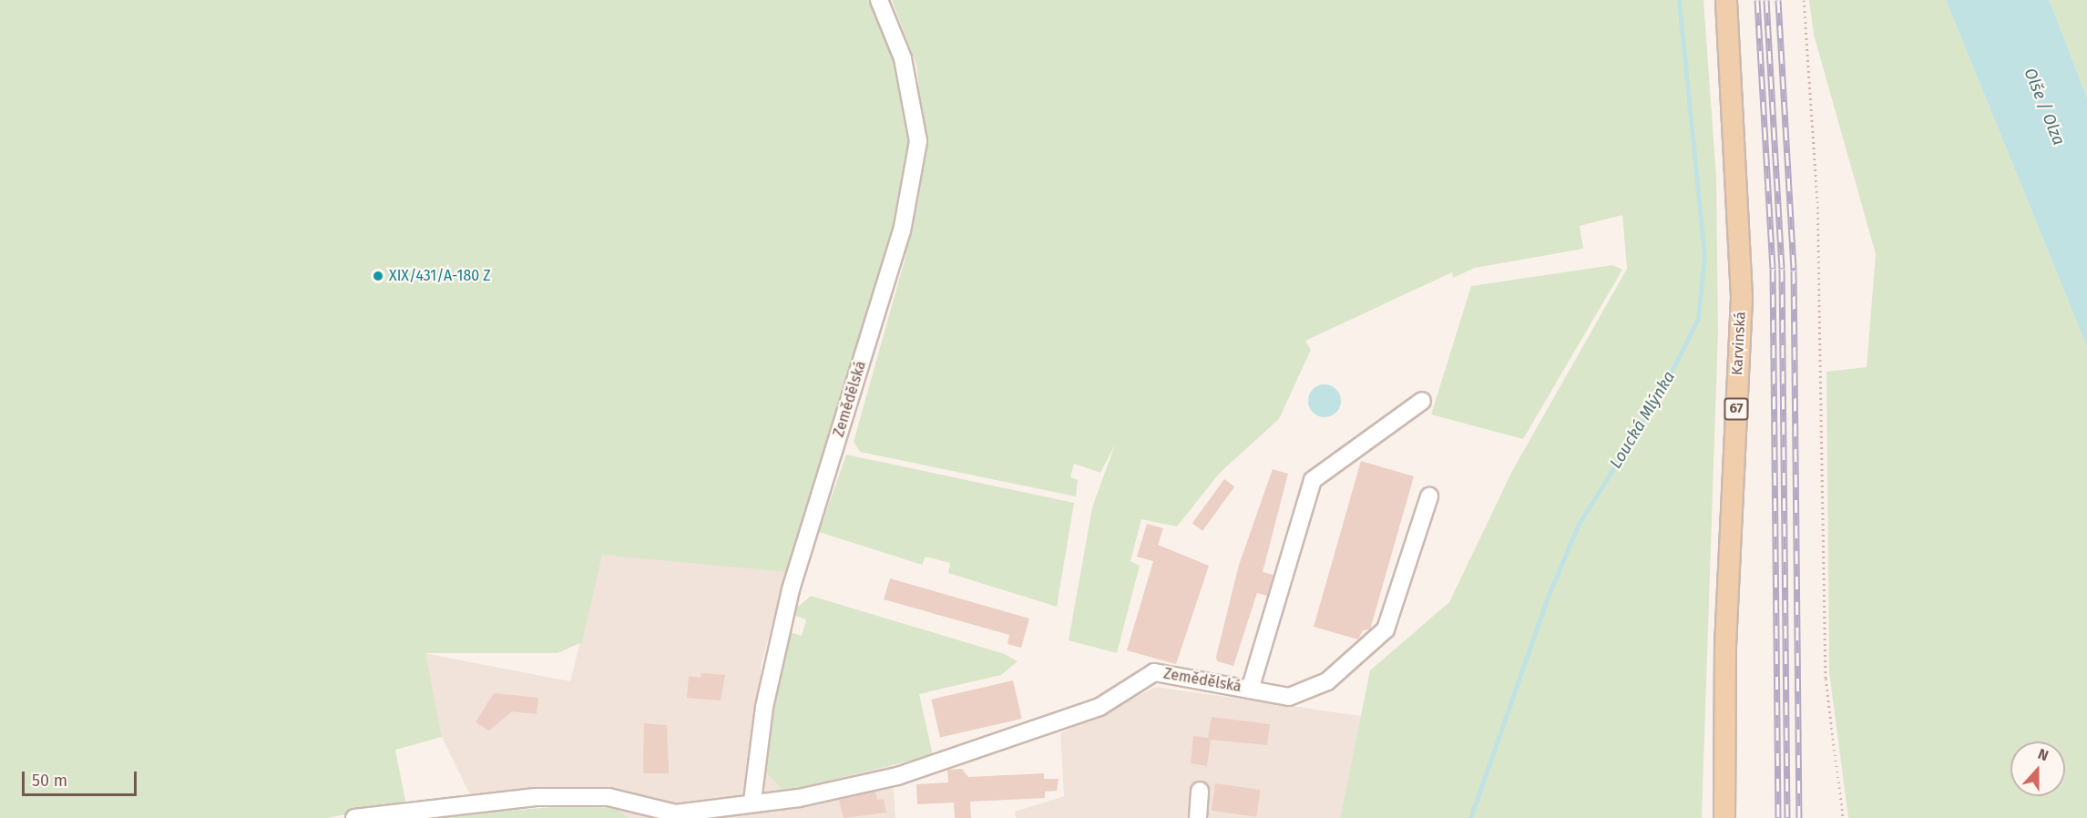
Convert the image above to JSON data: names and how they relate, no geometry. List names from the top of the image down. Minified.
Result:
{"streets":{"main road":["Karvinská","67"],"street":["Zemědělská"]},"water":["Olše / Olza","Loucká Mlýnka"],"places":["XIX/431/A-180 Z"],"scale_bar":"50 m","north":"top"}
